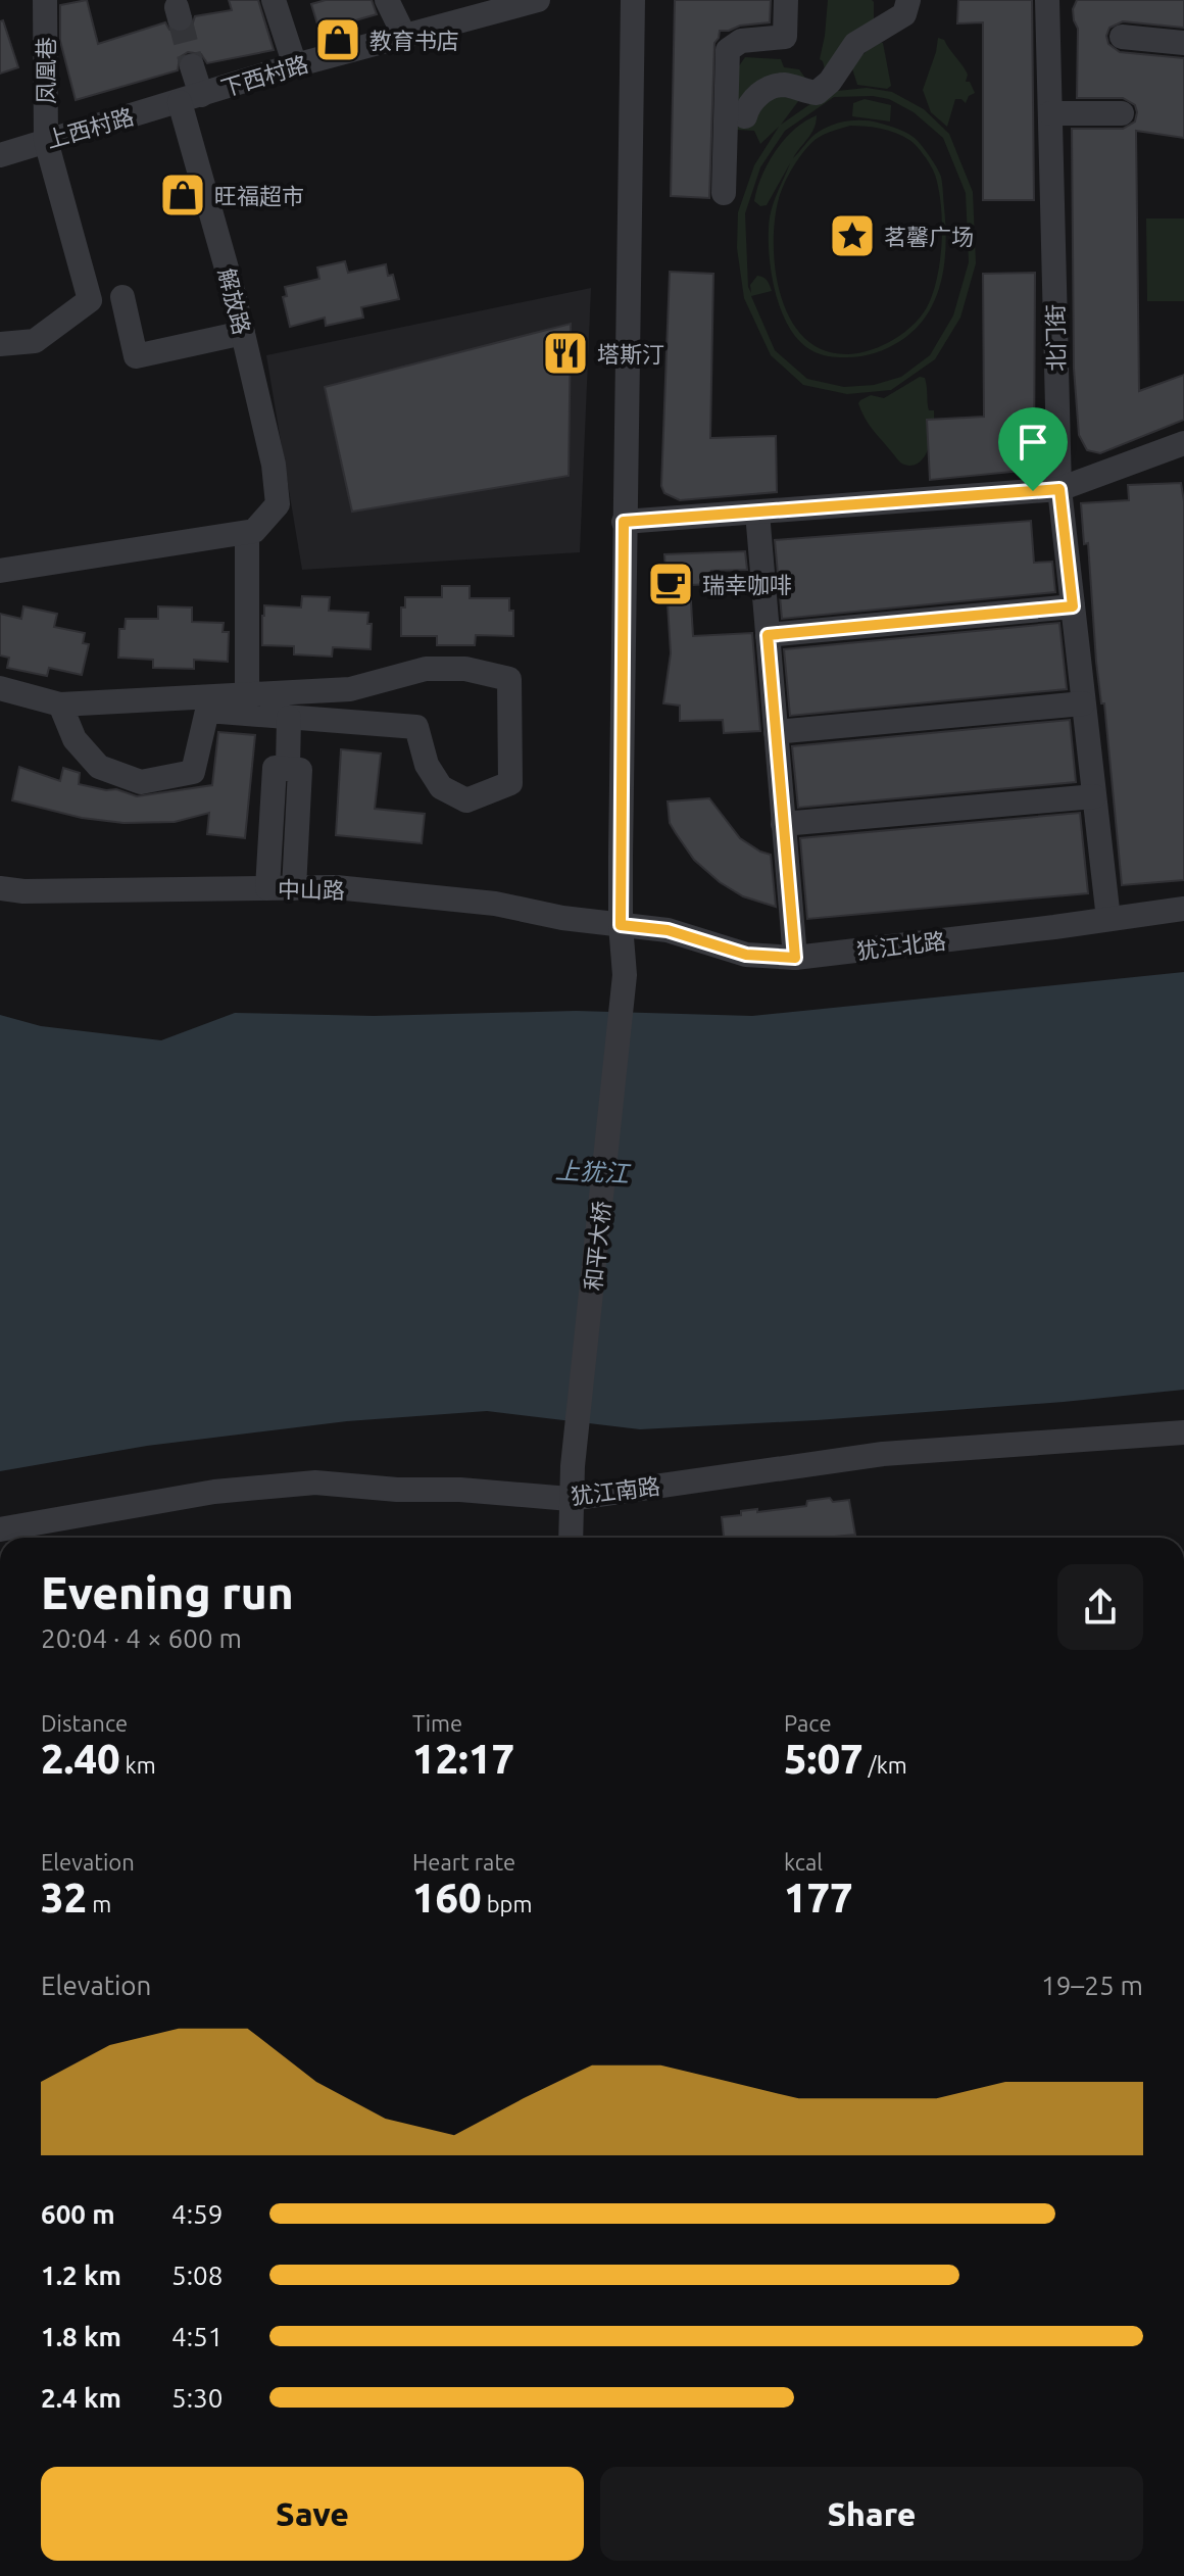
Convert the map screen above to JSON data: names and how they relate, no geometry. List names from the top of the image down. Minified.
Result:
{"streets":{"street":["凤凰巷","下西村路","上西村路","解放路","北门街","中山路","犹江北路","和平大桥","犹江南路"]},"crossings":[["凤凰巷","上西村路"],["下西村路","上西村路"],["下西村路","解放路"],["上西村路","解放路"],["北门街","犹江北路"],["中山路","犹江北路"],["中山路","和平大桥"],["犹江北路","和平大桥"],["和平大桥","犹江南路"]],"water":["上犹江"],"places":{"shop":["教育书店","旺福超市"],"place":["茗馨广场"],"restaurant":["塔斯汀"],"cafe":["瑞幸咖啡"]},"page":{"heading":["Evening run","20:04 · 4 × 600 m"],"stats":[["Distance","2.40 km"],["Time","12:17"],["Pace","5:07 /km"],["Elevation","32 m"],["Heart rate","160 bpm"],["kcal","177"]],"chart":["Elevation","19–25 m"],"list":[{"name":"600 m","note":"4:59"},{"name":"1.2 km","note":"5:08"},{"name":"1.8 km","note":"4:51"},{"name":"2.4 km","note":"5:30"}],"buttons":["Save","Share"]}}
